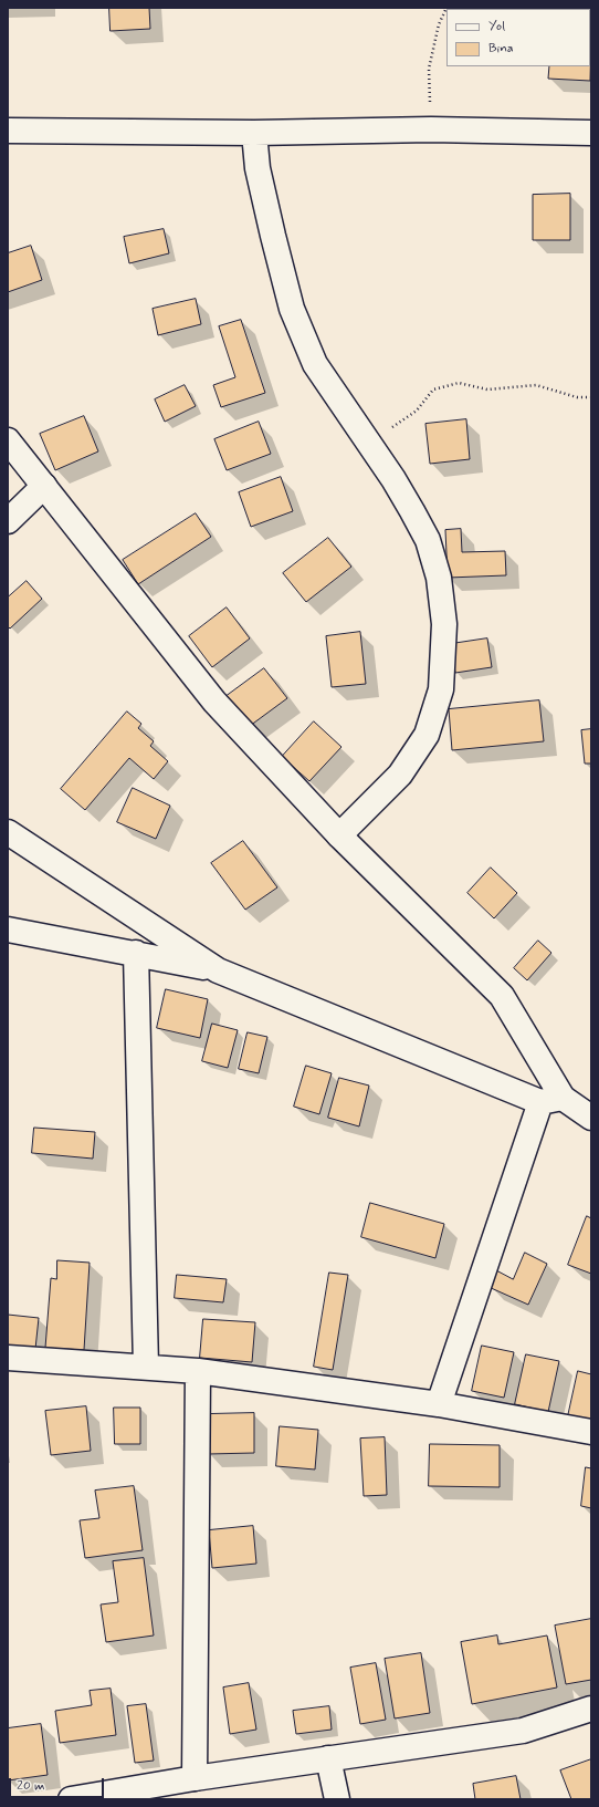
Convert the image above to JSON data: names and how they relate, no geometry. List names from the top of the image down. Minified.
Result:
{"legend":["Yol","Bina"],"scale_bar":"20 m"}
